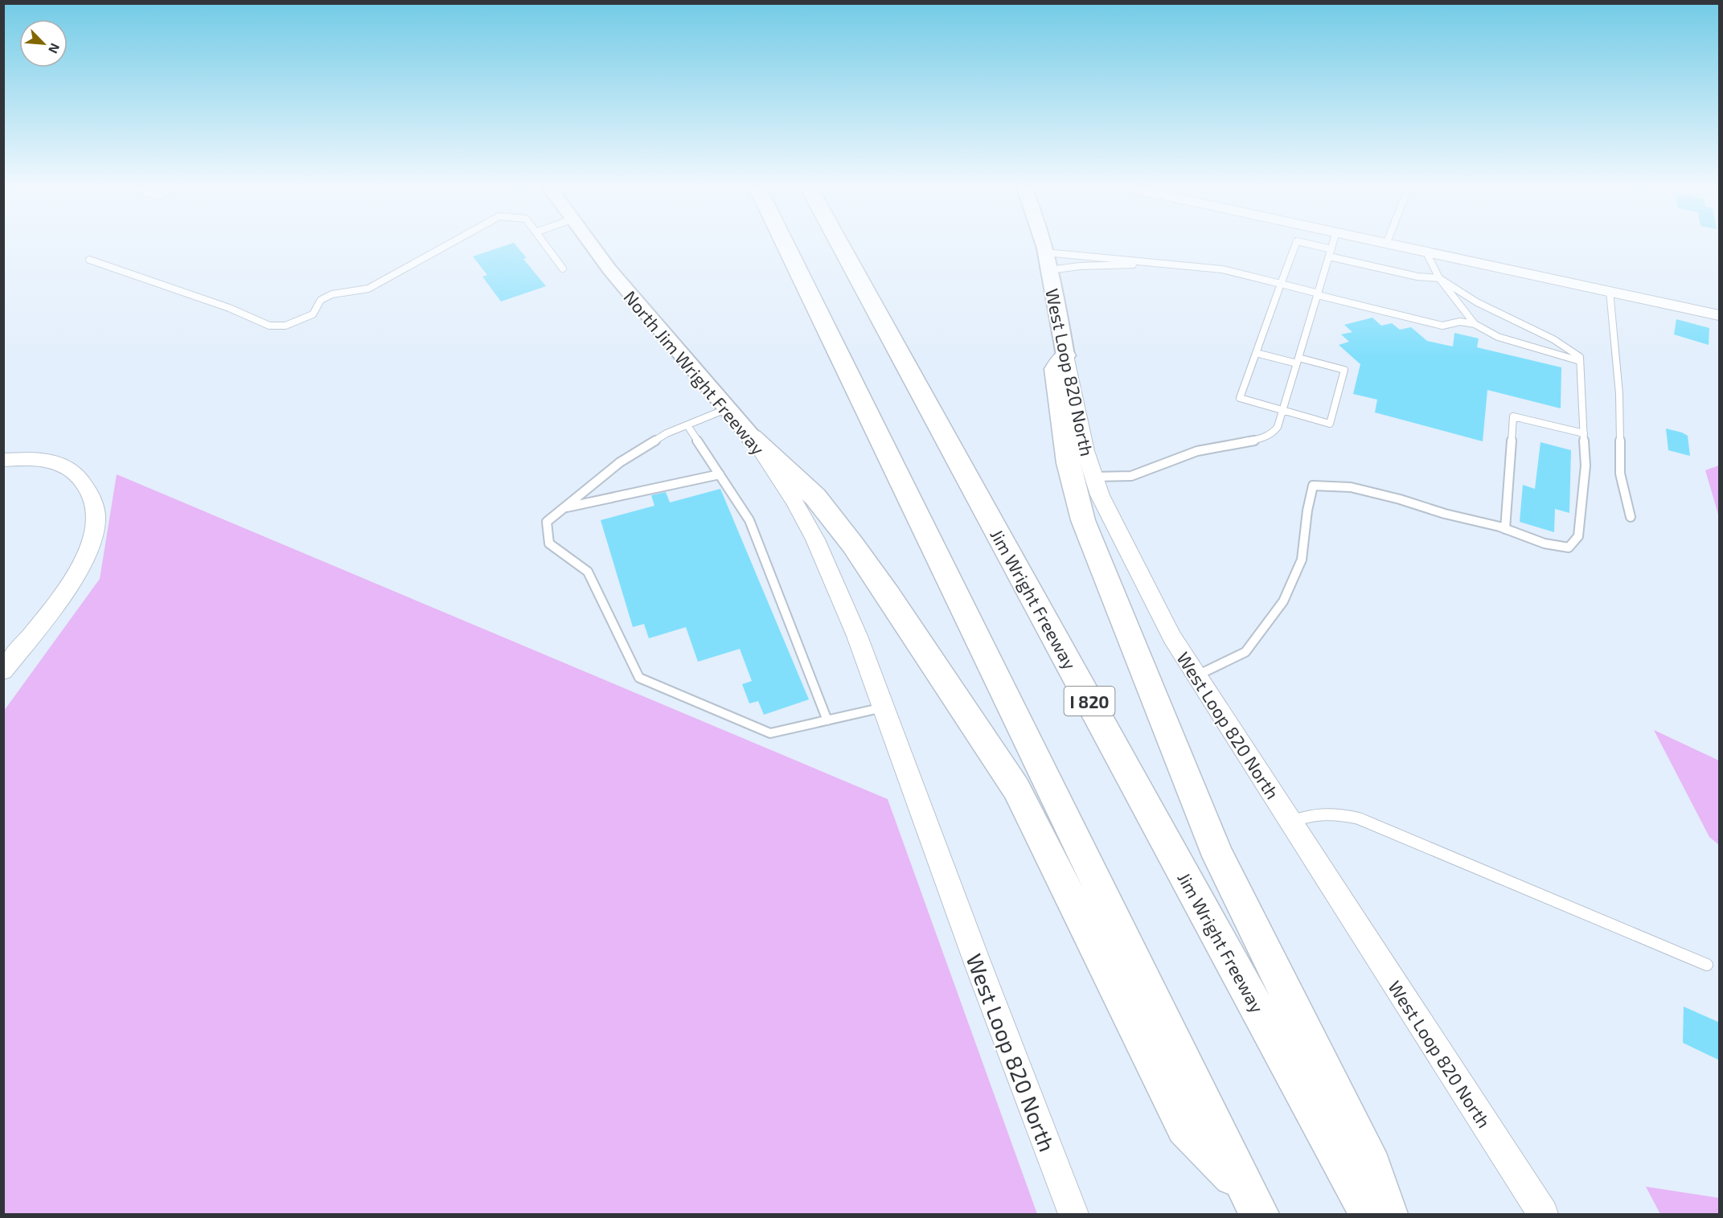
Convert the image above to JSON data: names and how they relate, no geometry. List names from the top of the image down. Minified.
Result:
{"streets":{"highway":["Jim Wright Freeway","I 820"],"main road":["North Jim Wright Freeway","West Loop 820 North"]},"crossings":[["North Jim Wright Freeway","West Loop 820 North"]],"north":"bottom right"}
